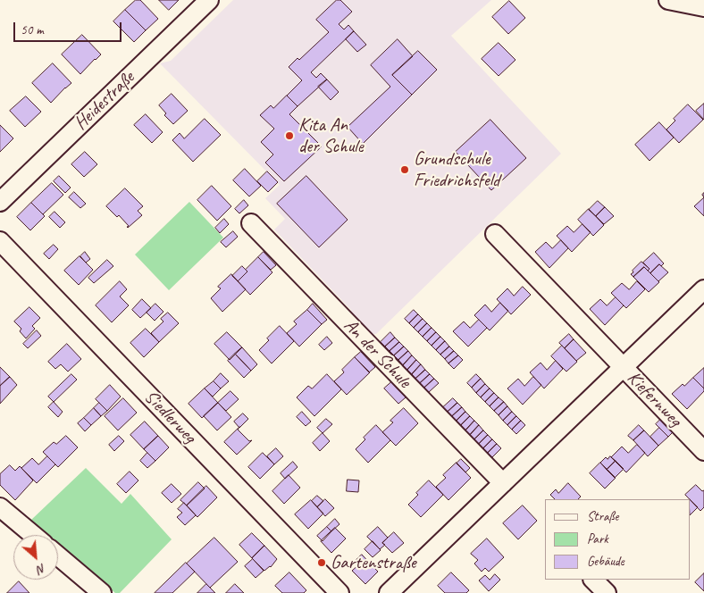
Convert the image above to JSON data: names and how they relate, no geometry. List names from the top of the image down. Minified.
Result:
{"streets":{"street":["Heidestraße","An der Schule","Kiefernweg","Siedlerweg"]},"places":["Kita An der Schule","Grundschule Friedrichsfeld","Gartenstraße"],"legend":["Straße","Park","Gebäude"],"scale_bar":"50 m","north":"bottom right"}
